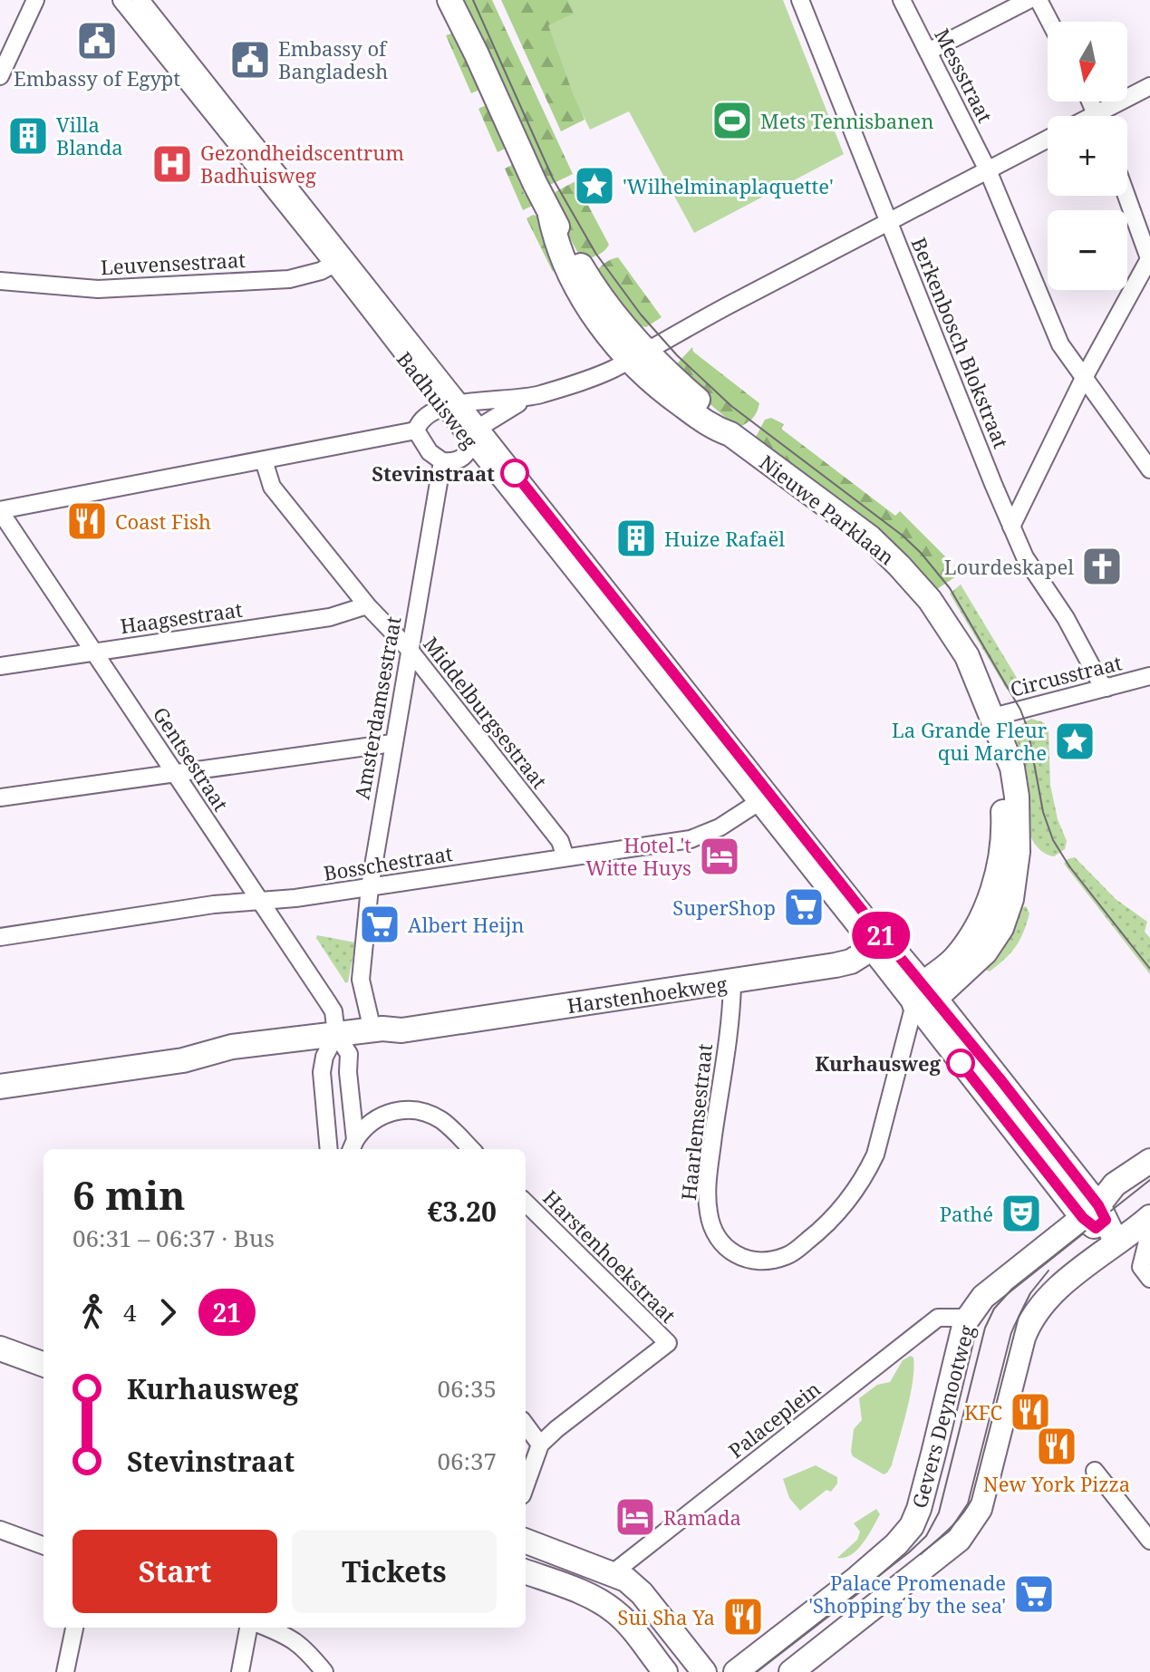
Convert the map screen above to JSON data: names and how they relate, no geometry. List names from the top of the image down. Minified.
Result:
{"streets":{"main road":["Badhuisweg","Nieuwe Parklaan","Harstenhoekweg","Gevers Deynootweg"],"street":["Messstraat","Leuvensestraat","Berkenbosch Blokstraat","Haagsestraat","Circusstraat","Amsterdamsestraat","Middelburgsestraat","Gentsestraat","Bosschestraat","Haarlemsestraat","Harstenhoekstraat","Palaceplein"]},"crossings":[["Leuvensestraat","Badhuisweg"],["Berkenbosch Blokstraat","Circusstraat"],["Badhuisweg","Nieuwe Parklaan"],["Badhuisweg","Amsterdamsestraat"],["Badhuisweg","Bosschestraat"],["Badhuisweg","Harstenhoekweg"],["Badhuisweg","Haarlemsestraat"],["Nieuwe Parklaan","Circusstraat"],["Nieuwe Parklaan","Haarlemsestraat"],["Haagsestraat","Middelburgsestraat"],["Haagsestraat","Gentsestraat"],["Amsterdamsestraat","Middelburgsestraat"],["Amsterdamsestraat","Bosschestraat"],["Middelburgsestraat","Bosschestraat"],["Gentsestraat","Bosschestraat"],["Gentsestraat","Harstenhoekweg"],["Harstenhoekweg","Haarlemsestraat"],["Gevers Deynootweg","Palaceplein"]],"places":{"public building":["Embassy of Egypt","Embassy of Bangladesh"],"sports":["Mets Tennisbanen"],"building":["Villa Blanda","Huize Rafaël"],"hospital":["Gezondheidscentrum Badhuisweg"],"place":["'Wilhelminaplaquette'","La Grande Fleur qui Marche"],"other":["Stevinstraat","Kurhausweg"],"restaurant":["Coast Fish","KFC","New York Pizza","Sui Sha Ya"],"church":["Lourdeskapel"],"hotel":["Hotel 't Witte Huys","Ramada"],"supermarket":["SuperShop","Albert Heijn","Palace Promenade 'Shopping by the sea'"],"theatre":["Pathé"]},"lines":["bus line 21"],"north":"bottom","page":{"on_map":"21","map_buttons":["+","−"],"heading":["6 min","06:31 – 06:37 · Bus","€3.20"],"legs":["4","21"],"list":[{"name":"Kurhausweg","value":"06:35"},{"name":"Stevinstraat","value":"06:37"}],"buttons":["Start","Tickets"]}}
